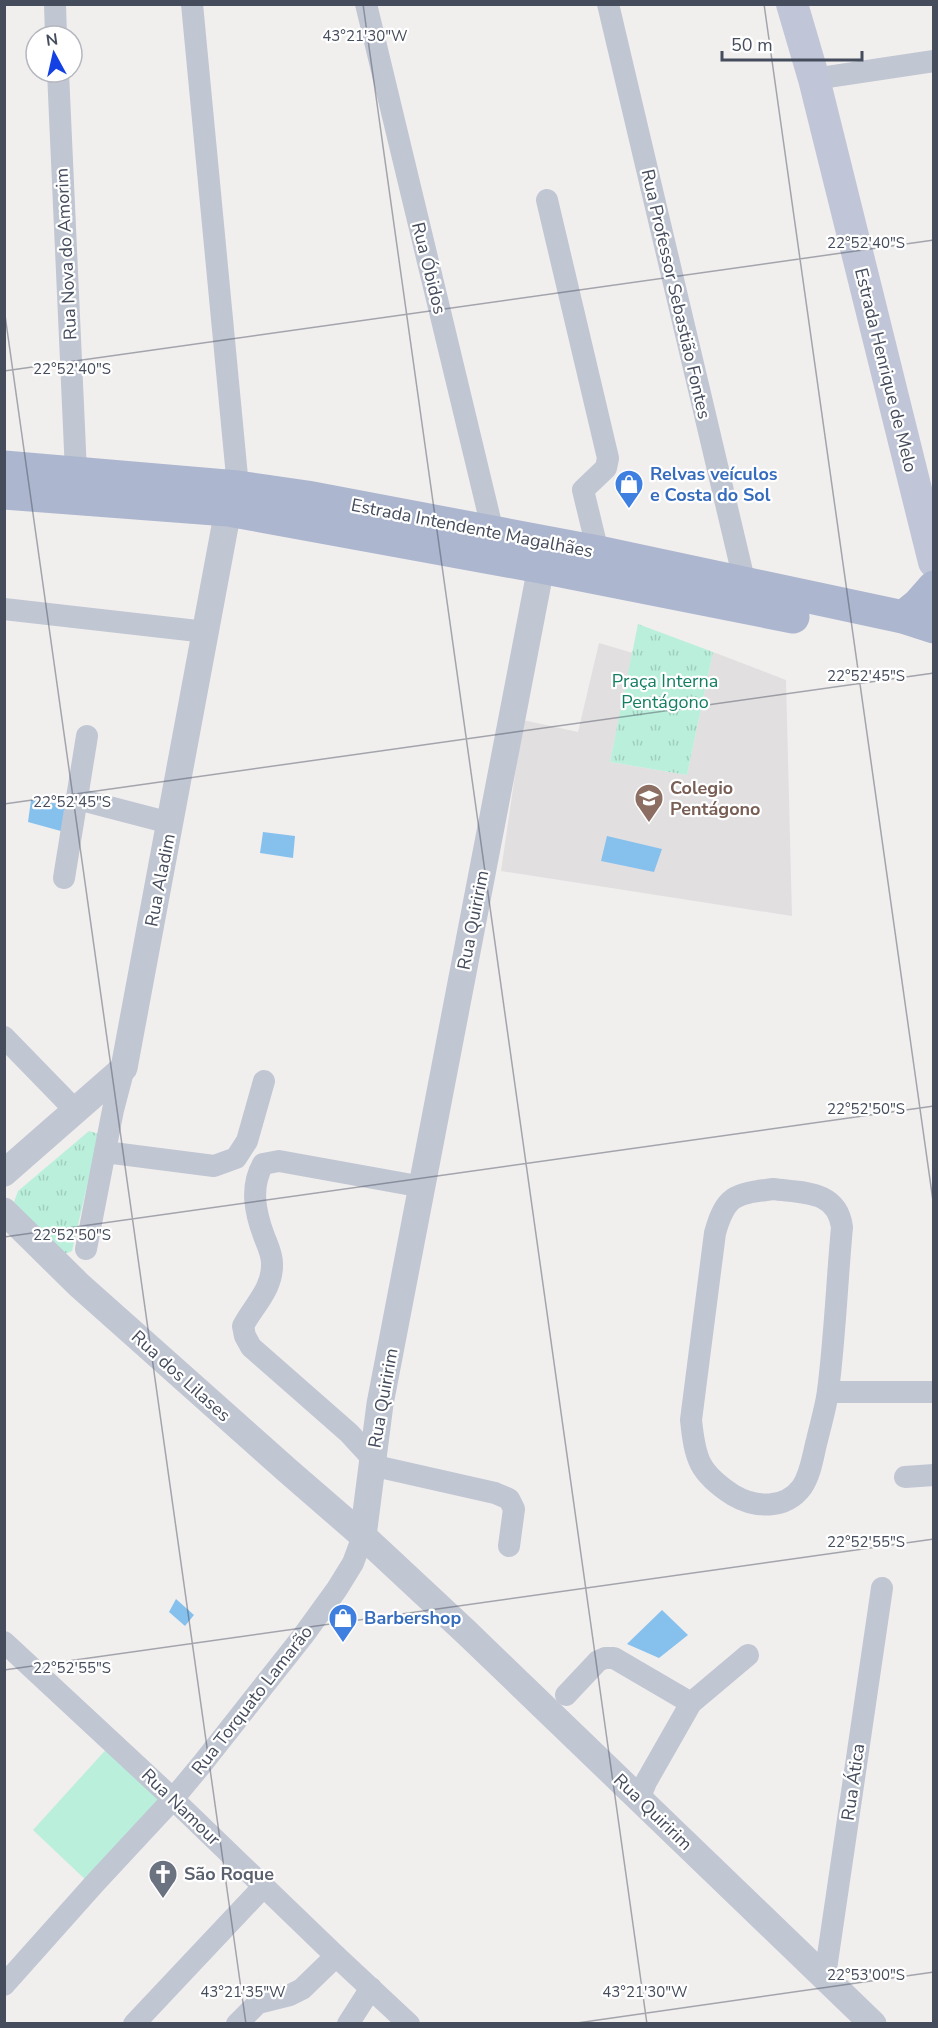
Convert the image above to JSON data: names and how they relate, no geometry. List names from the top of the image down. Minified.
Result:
{"streets":{"main road":["Estrada Henrique de Melo","Estrada Intendente Magalhães"],"street":["Rua Nova do Amorim","Rua Óbidos","Rua Professor Sebastião Fontes","Rua Aladim","Rua Quiririm","Rua dos Lilases","Rua Torquato Lamarão","Rua Ática","Rua Namour"]},"crossings":[["Rua Nova do Amorim","Estrada Intendente Magalhães"],["Rua Óbidos","Estrada Intendente Magalhães"],["Rua Professor Sebastião Fontes","Estrada Intendente Magalhães"],["Estrada Intendente Magalhães","Rua Aladim"],["Estrada Intendente Magalhães","Rua Quiririm"],["Rua Quiririm","Rua dos Lilases"],["Rua Quiririm","Rua Torquato Lamarão"],["Rua Quiririm","Rua Ática"],["Rua dos Lilases","Rua Torquato Lamarão"],["Rua Torquato Lamarão","Rua Namour"]],"parks":["Praça Interna Pentágono"],"places":{"shop":["Relvas veículos e Costa do Sol","Barbershop"],"school or university":["Colegio Pentágono"],"church":["São Roque"]},"scale_bar":"50 m","north":"top","coordinates":["43°21'30\"W","22°52'40\"S","22°52'45\"S","22°52'50\"S","22°52'55\"S","22°53'00\"S","43°21'35\"W"]}
